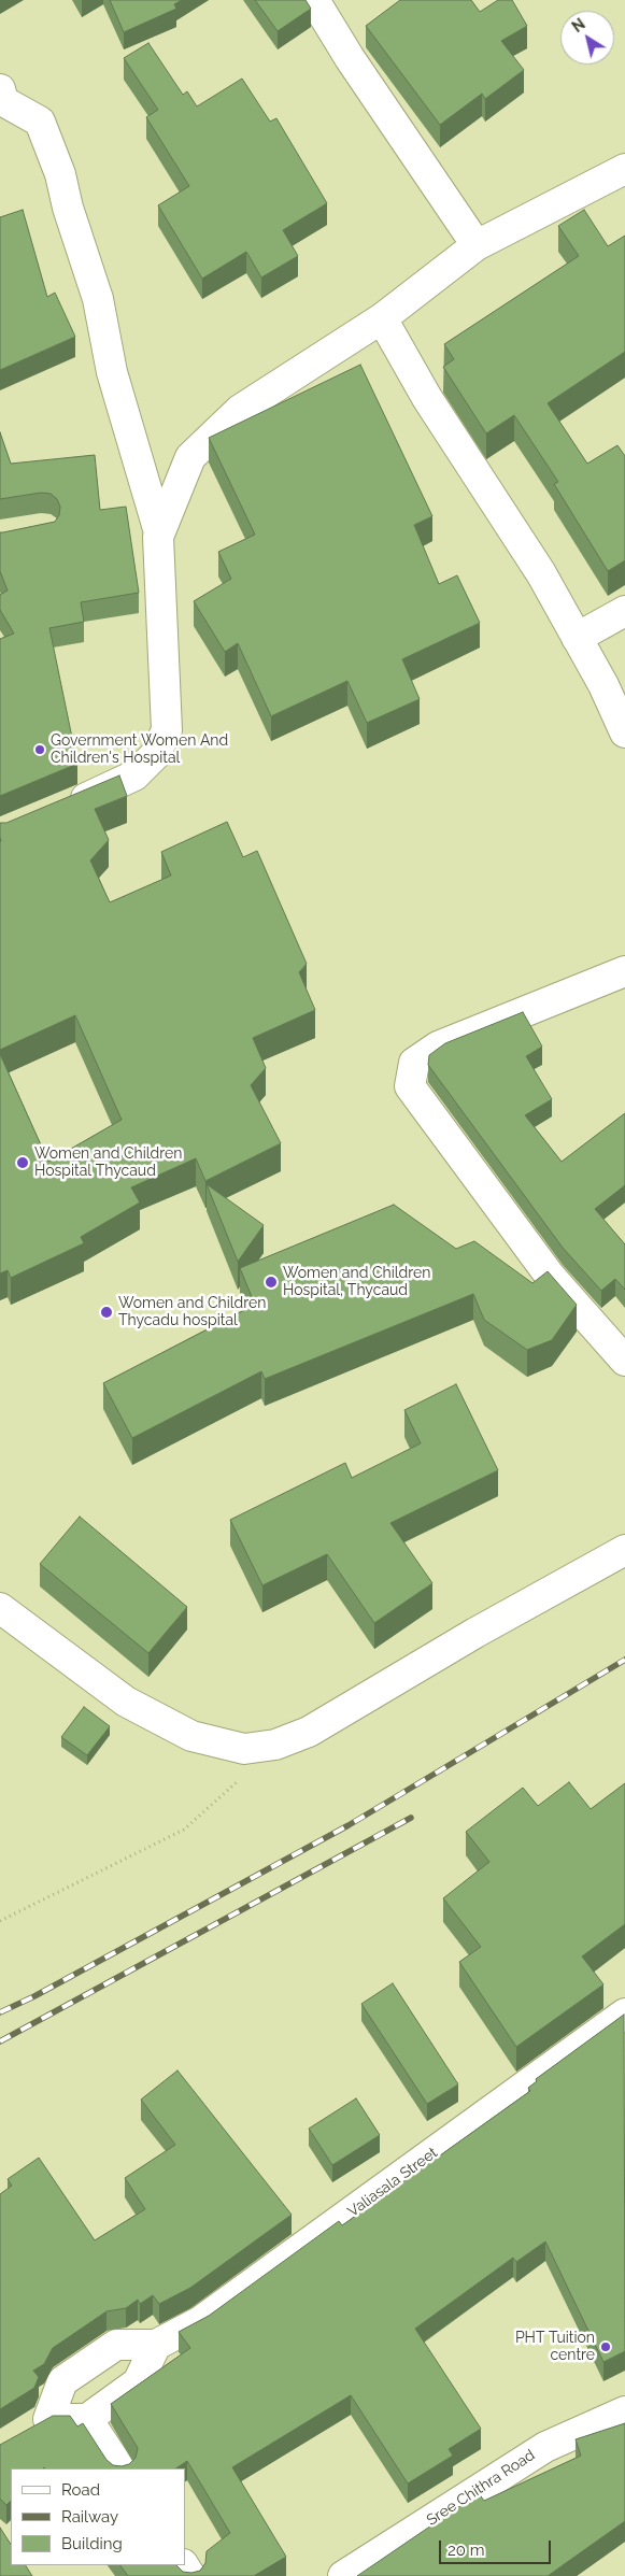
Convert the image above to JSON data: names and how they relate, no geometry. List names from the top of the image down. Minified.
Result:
{"streets":{"street":["Valiasala Street","Sree Chithra Road"]},"places":["Government Women And Children's Hospital","Women and Children Hospital Thycaud","Women and Children Hospital, Thycaud","Women and Children Thycadu hospital","PHT Tuition centre"],"legend":["Road","Railway","Building"],"scale_bar":"20 m","north":"top left"}
